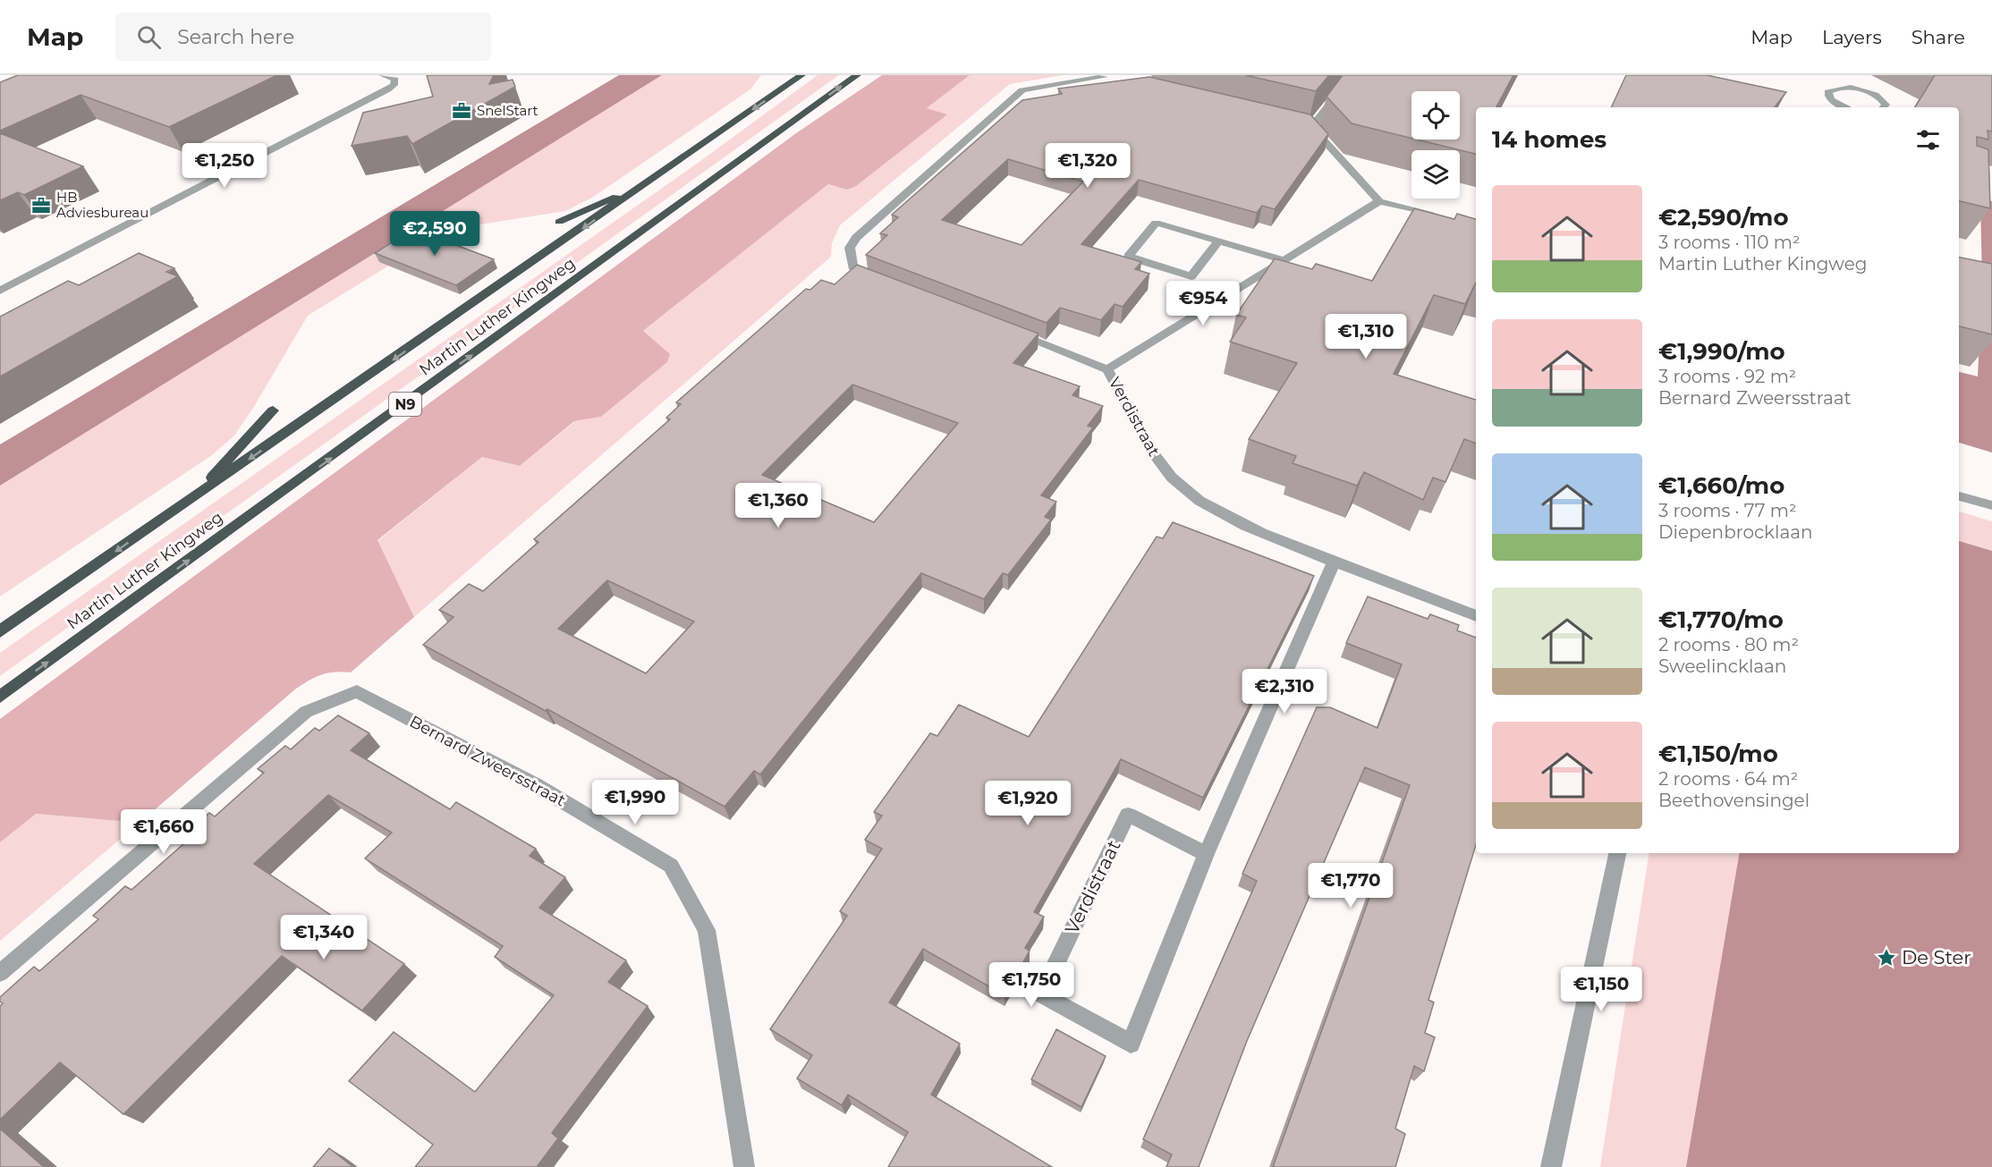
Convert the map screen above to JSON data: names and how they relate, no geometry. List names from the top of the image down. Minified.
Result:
{"streets":{"highway":["Martin Luther Kingweg","N9"],"street":["Verdistraat","Bernard Zweersstraat"]},"places":{"office":["SnelStart","HB Adviesbureau"],"place":["De Ster"]},"page":{"header":"Map","search":"Search here","nav":["Map","Layers","Share"],"heading":"14 homes","price":["€1,250","€1,320","€2,590","€954","€1,310","€1,360","€2,310","€1,990","€1,920","€1,660","€1,770","€1,340","€1,750","€1,150"],"list":[{"name":"€2,590/mo","note":"3 rooms · 110 m² · Martin Luther Kingweg"},{"name":"€1,990/mo","note":"3 rooms · 92 m² · Bernard Zweersstraat"},{"name":"€1,660/mo","note":"3 rooms · 77 m² · Diepenbrocklaan"},{"name":"€1,770/mo","note":"2 rooms · 80 m² · Sweelincklaan"},{"name":"€1,150/mo","note":"2 rooms · 64 m² · Beethovensingel"}]}}
